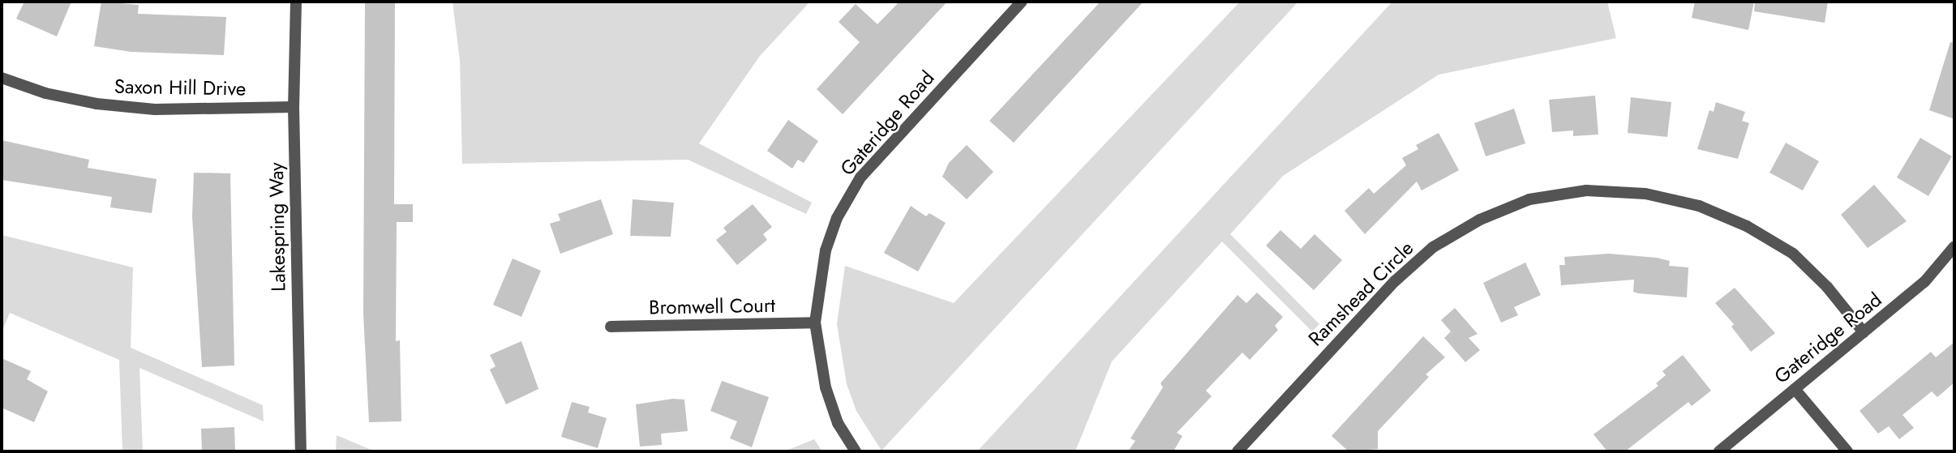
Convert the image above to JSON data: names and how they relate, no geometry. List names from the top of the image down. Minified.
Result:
{"streets":{"street":["Saxon Hill Drive","Gateridge Road","Lakespring Way","Ramshead Circle","Bromwell Court"]},"crossings":[["Saxon Hill Drive","Lakespring Way"],["Gateridge Road","Ramshead Circle"],["Gateridge Road","Bromwell Court"]]}
